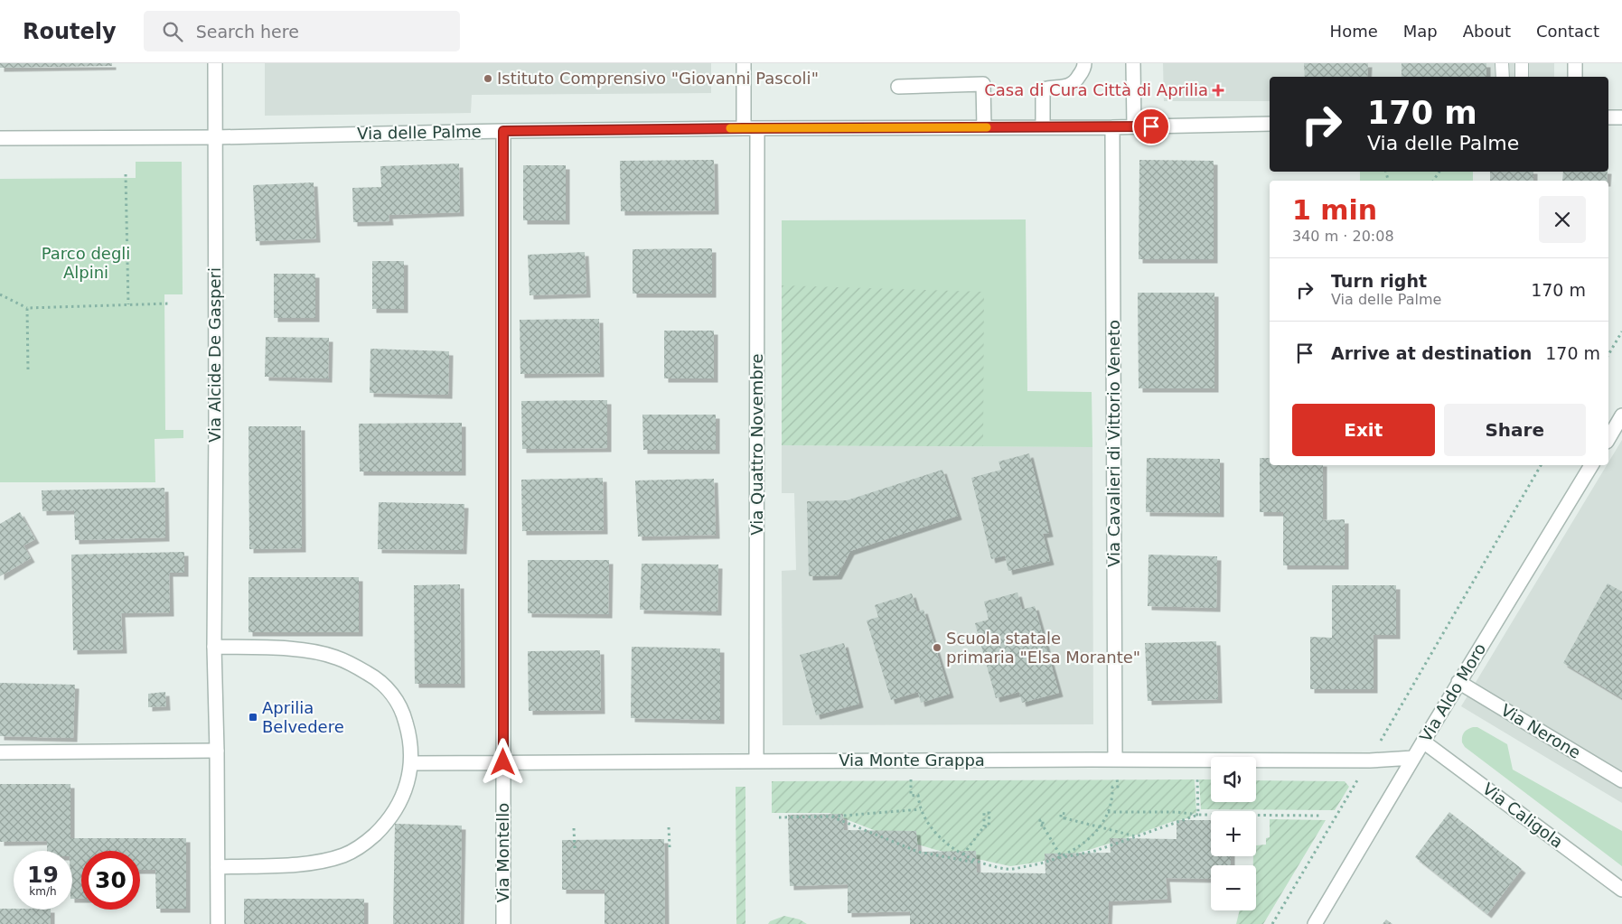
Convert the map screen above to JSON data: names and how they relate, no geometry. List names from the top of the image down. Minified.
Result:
{"streets":{"street":["Via delle Palme","Via Alcide De Gasperi","Via Cavalieri di Vittorio Veneto","Via Quattro Novembre","Via Aldo Moro","Via Nerone","Via Monte Grappa","Via Caligola","Via Montello"]},"crossings":[["Via delle Palme","Via Alcide De Gasperi"],["Via delle Palme","Via Cavalieri di Vittorio Veneto"],["Via delle Palme","Via Quattro Novembre"],["Via delle Palme","Via Montello"],["Via Cavalieri di Vittorio Veneto","Via Monte Grappa"],["Via Quattro Novembre","Via Monte Grappa"],["Via Aldo Moro","Via Nerone"],["Via Aldo Moro","Via Monte Grappa"],["Via Aldo Moro","Via Caligola"],["Via Monte Grappa","Via Montello"]],"parks":["Parco degli Alpini"],"places":{"other":["Istituto Comprensivo \"Giovanni Pascoli\"","Scuola statale primaria \"Elsa Morante\""],"health":["Casa di Cura Città di Aprilia"],"transit":["Aprilia Belvedere"]},"page":{"header":"Routely","search":"Search here","nav":["Home","Map","About","Contact"],"turn":["170 m","Via delle Palme"],"heading":["1 min","340 m · 20:08"],"list":[{"name":"Turn right","note":"Via delle Palme","value":"170 m"},{"name":"Arrive at destination","value":"170 m"}],"buttons":["Exit","Share"],"map_buttons":["+","−"],"speed":"19 km/h","limit":"30"}}
